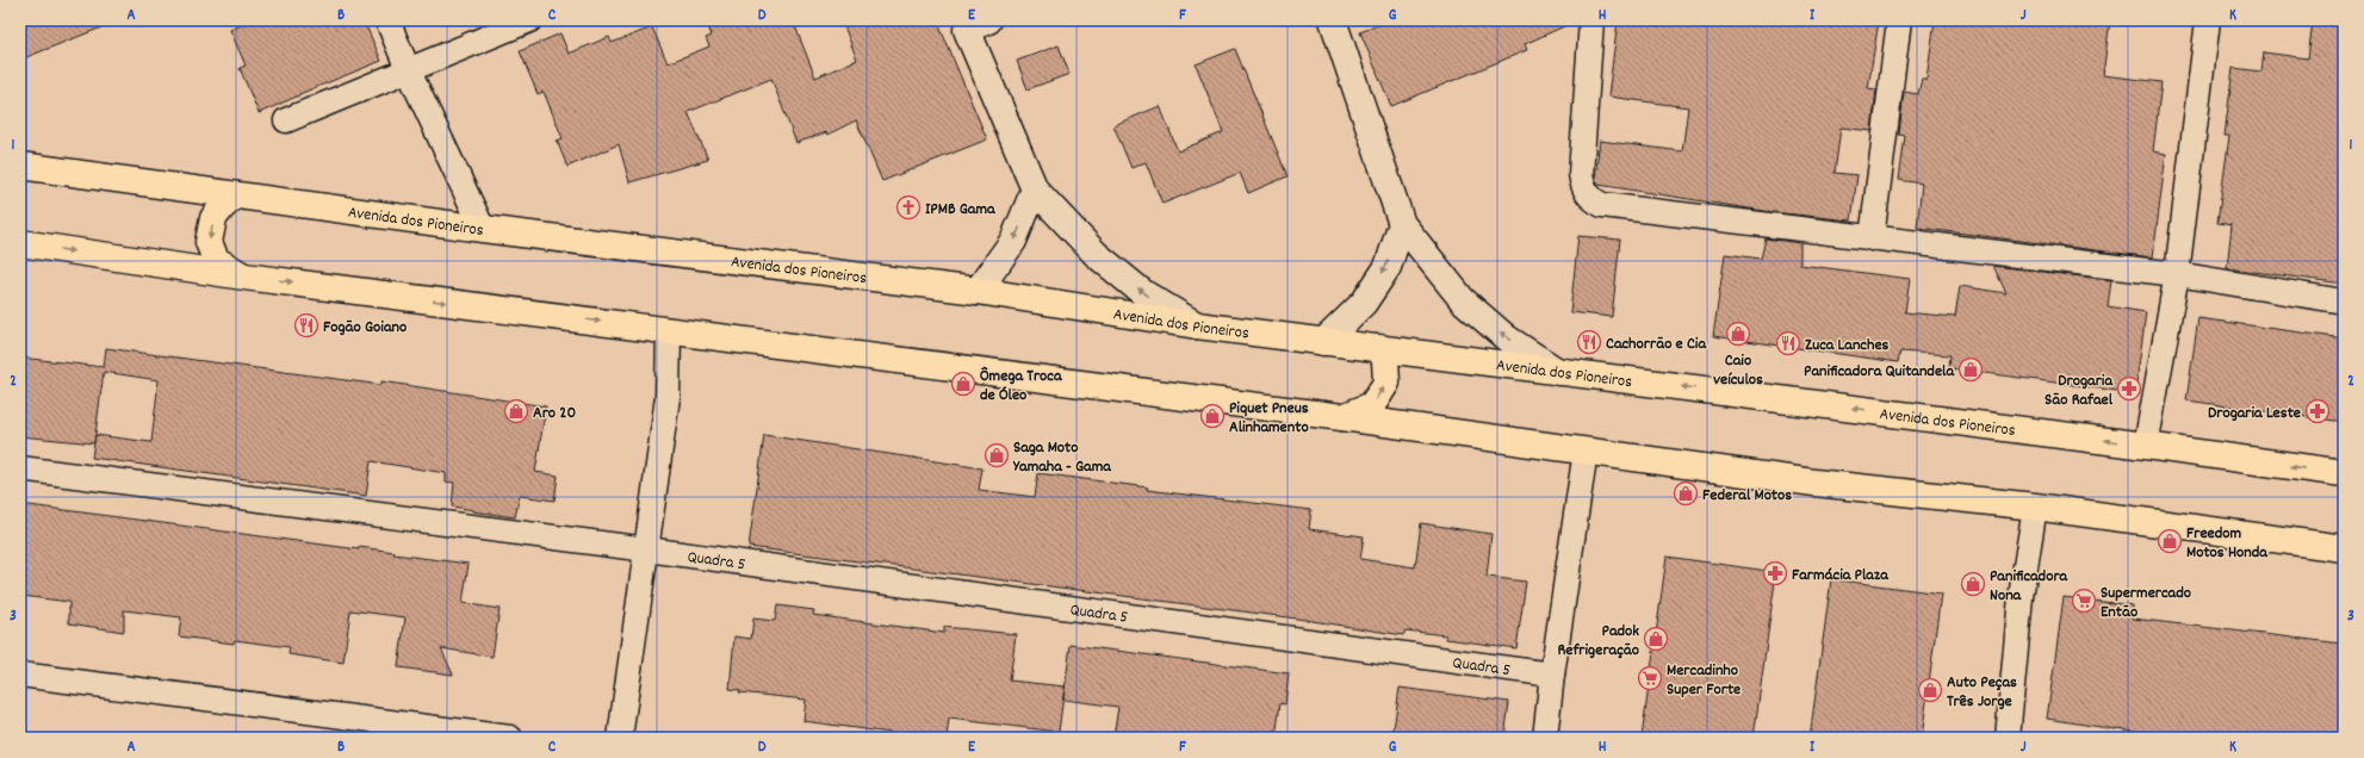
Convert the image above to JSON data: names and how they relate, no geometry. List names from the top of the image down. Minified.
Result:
{"streets":{"main road":["Avenida dos Pioneiros"],"street":["Quadra 5"]},"places":{"church":["IPMB Gama"],"restaurant":["Fogão Goiano","Cachorrão e Cia","Zuca Lanches"],"shop":["Caio veículos","Panificadora Quitandela","Ômega Troca de Óleo","Aro 20","Piquet Pneus Alinhamento","Saga Moto Yamaha - Gama","Federal Motos","Freedom Motos Honda","Panificadora Nona","Padok Refrigeração","Auto Peças Três Jorge"],"pharmacy":["Drogaria São Rafael","Drogaria Leste","Farmácia Plaza"],"supermarket":["Supermercado Então","Mercadinho Super Forte"]},"grid":{"columns":["A","B","C","D","E","F","G","H","I","J","K"],"rows":["1","2","3"]}}
